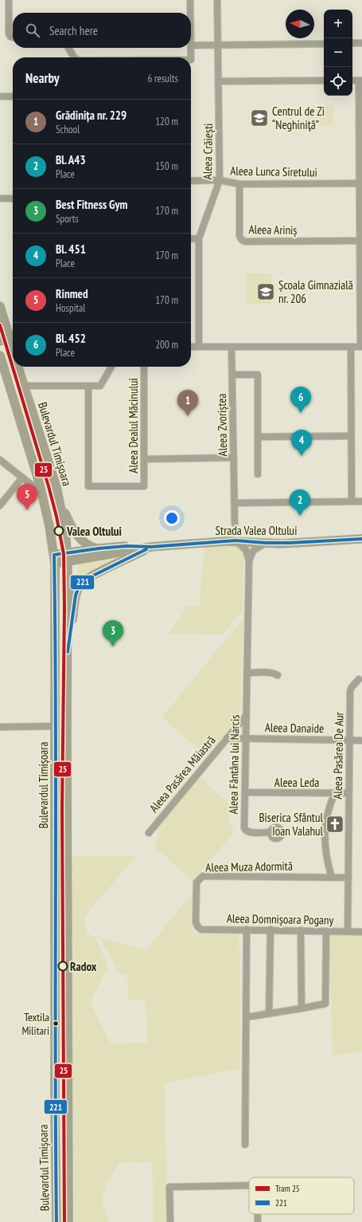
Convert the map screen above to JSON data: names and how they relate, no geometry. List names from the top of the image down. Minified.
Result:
{"streets":{"main road":["Bulevardul Timișoara","Strada Valea Oltului"],"street":["Aleea Crăiești","Aleea Lunca Siretului","Aleea Ariniș","Aleea Zvoriștea","Aleea Dealul Măcinului","Aleea Danaide","Aleea Pasărea De Aur","Aleea Fântâna lui Narcis","Aleea Pasărea Măiastră","Aleea Leda","Aleea Muza Adormită","Aleea Domnișoara Pogany"]},"crossings":[["Aleea Crăiești","Aleea Lunca Siretului"],["Aleea Lunca Siretului","Aleea Ariniș"],["Bulevardul Timișoara","Strada Valea Oltului"],["Strada Valea Oltului","Aleea Fântâna lui Narcis"],["Aleea Danaide","Aleea Pasărea De Aur"],["Aleea Danaide","Aleea Fântâna lui Narcis"],["Aleea Danaide","Aleea Pasărea Măiastră"],["Aleea Pasărea De Aur","Aleea Leda"],["Aleea Pasărea De Aur","Aleea Muza Adormită"],["Aleea Pasărea De Aur","Aleea Domnișoara Pogany"],["Aleea Fântâna lui Narcis","Aleea Pasărea Măiastră"],["Aleea Fântâna lui Narcis","Aleea Leda"],["Aleea Muza Adormită","Aleea Domnișoara Pogany"]],"places":{"school or university":["Centrul de Zi “Neghiniţă”","Școala Gimnazială nr. 206"],"other":["Valea Oltului","Radox","Textila Militari"],"church":["Biserica Sfântul Ioan Valahul"]},"lines":["tram line 25","transit line 221"],"legend":["Tram 25","221"],"north":"left","page":{"map_buttons":["+","−"],"search":"Search here","heading":["Nearby","6 results"],"list":[{"mark":"1","name":"Grădinița nr. 229","note":"School","value":"120 m"},{"mark":"2","name":"Bl. A43","note":"Place","value":"150 m"},{"mark":"3","name":"Best Fitness Gym","note":"Sports","value":"170 m"},{"mark":"4","name":"Bl. 451","note":"Place","value":"170 m"},{"mark":"5","name":"Rinmed","note":"Hospital","value":"170 m"},{"mark":"6","name":"Bl. 452","note":"Place","value":"200 m"}],"pins":["6","1","4","5","2","3"]}}
